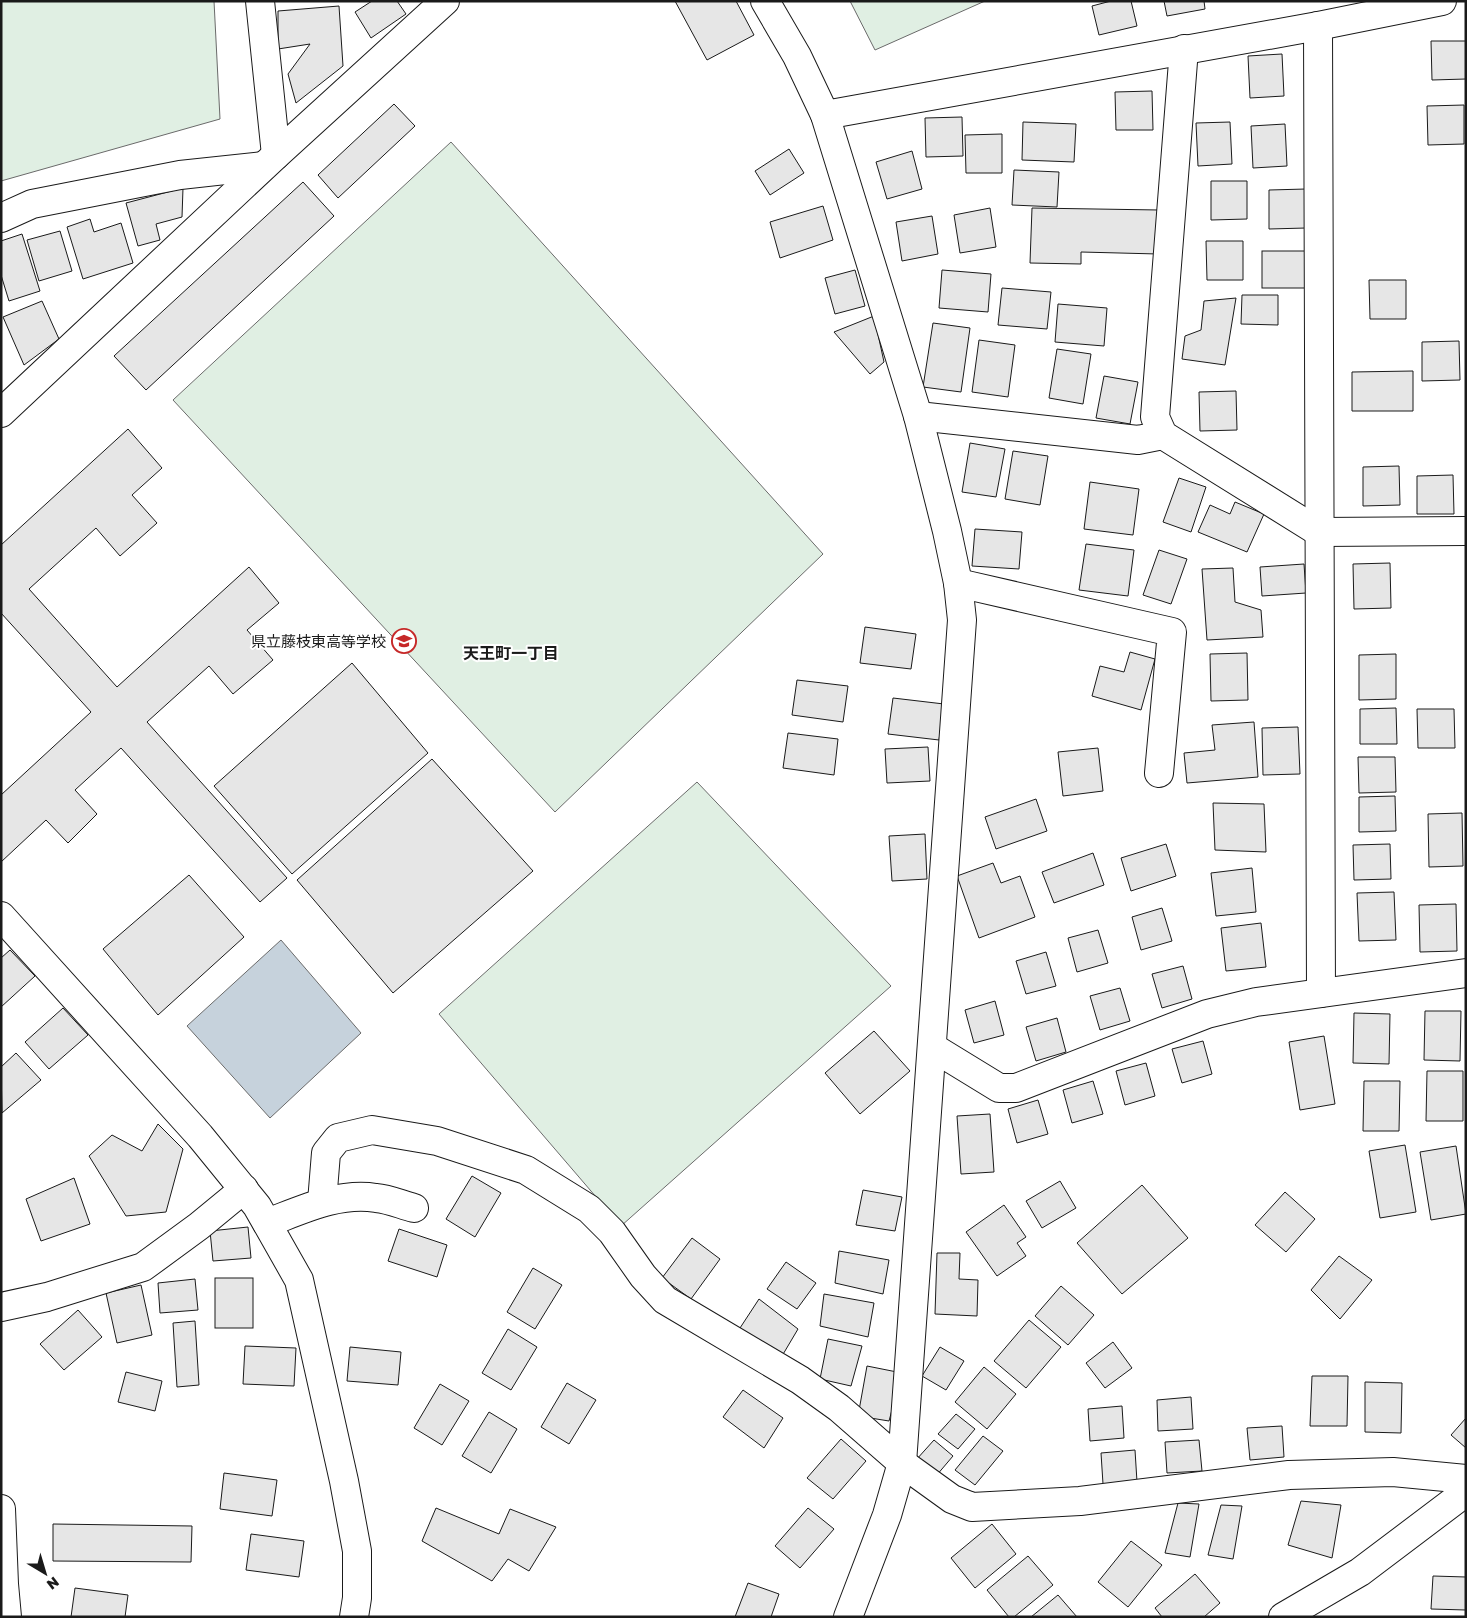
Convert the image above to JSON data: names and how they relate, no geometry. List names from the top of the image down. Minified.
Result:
{"districts":["天王町一丁目"],"places":{"school or university":["県立藤枝東高等学校"]},"north":"bottom right"}
